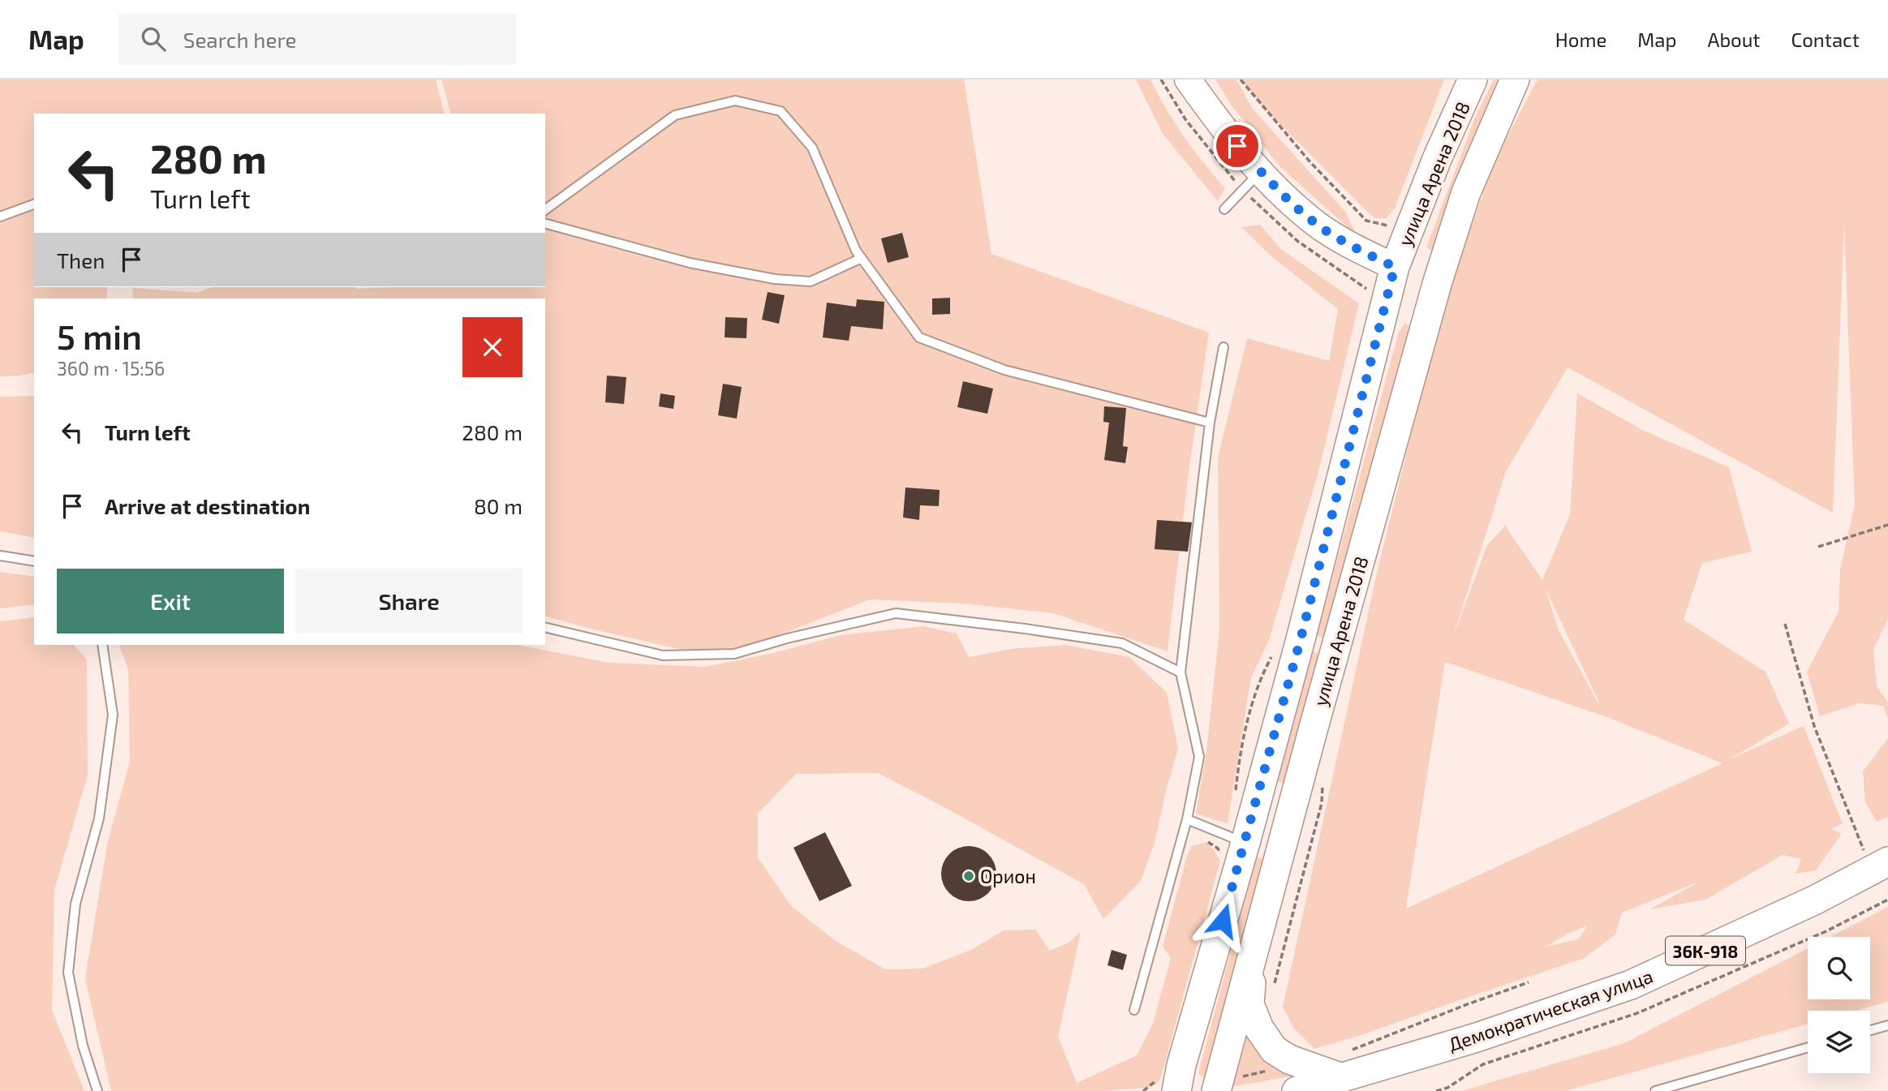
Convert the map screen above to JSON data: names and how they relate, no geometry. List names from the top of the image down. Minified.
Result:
{"streets":{"main road":["улица Арена 2018","36К-918","Демократическая улица"]},"places":["Орион"],"page":{"header":"Map","search":"Search here","nav":["Home","Map","About","Contact"],"turn":["280 m","Turn left"],"then":"Then","heading":["5 min","360 m · 15:56"],"list":[{"name":"Turn left","value":"280 m"},{"name":"Arrive at destination","value":"80 m"}],"buttons":["Exit","Share"]}}
